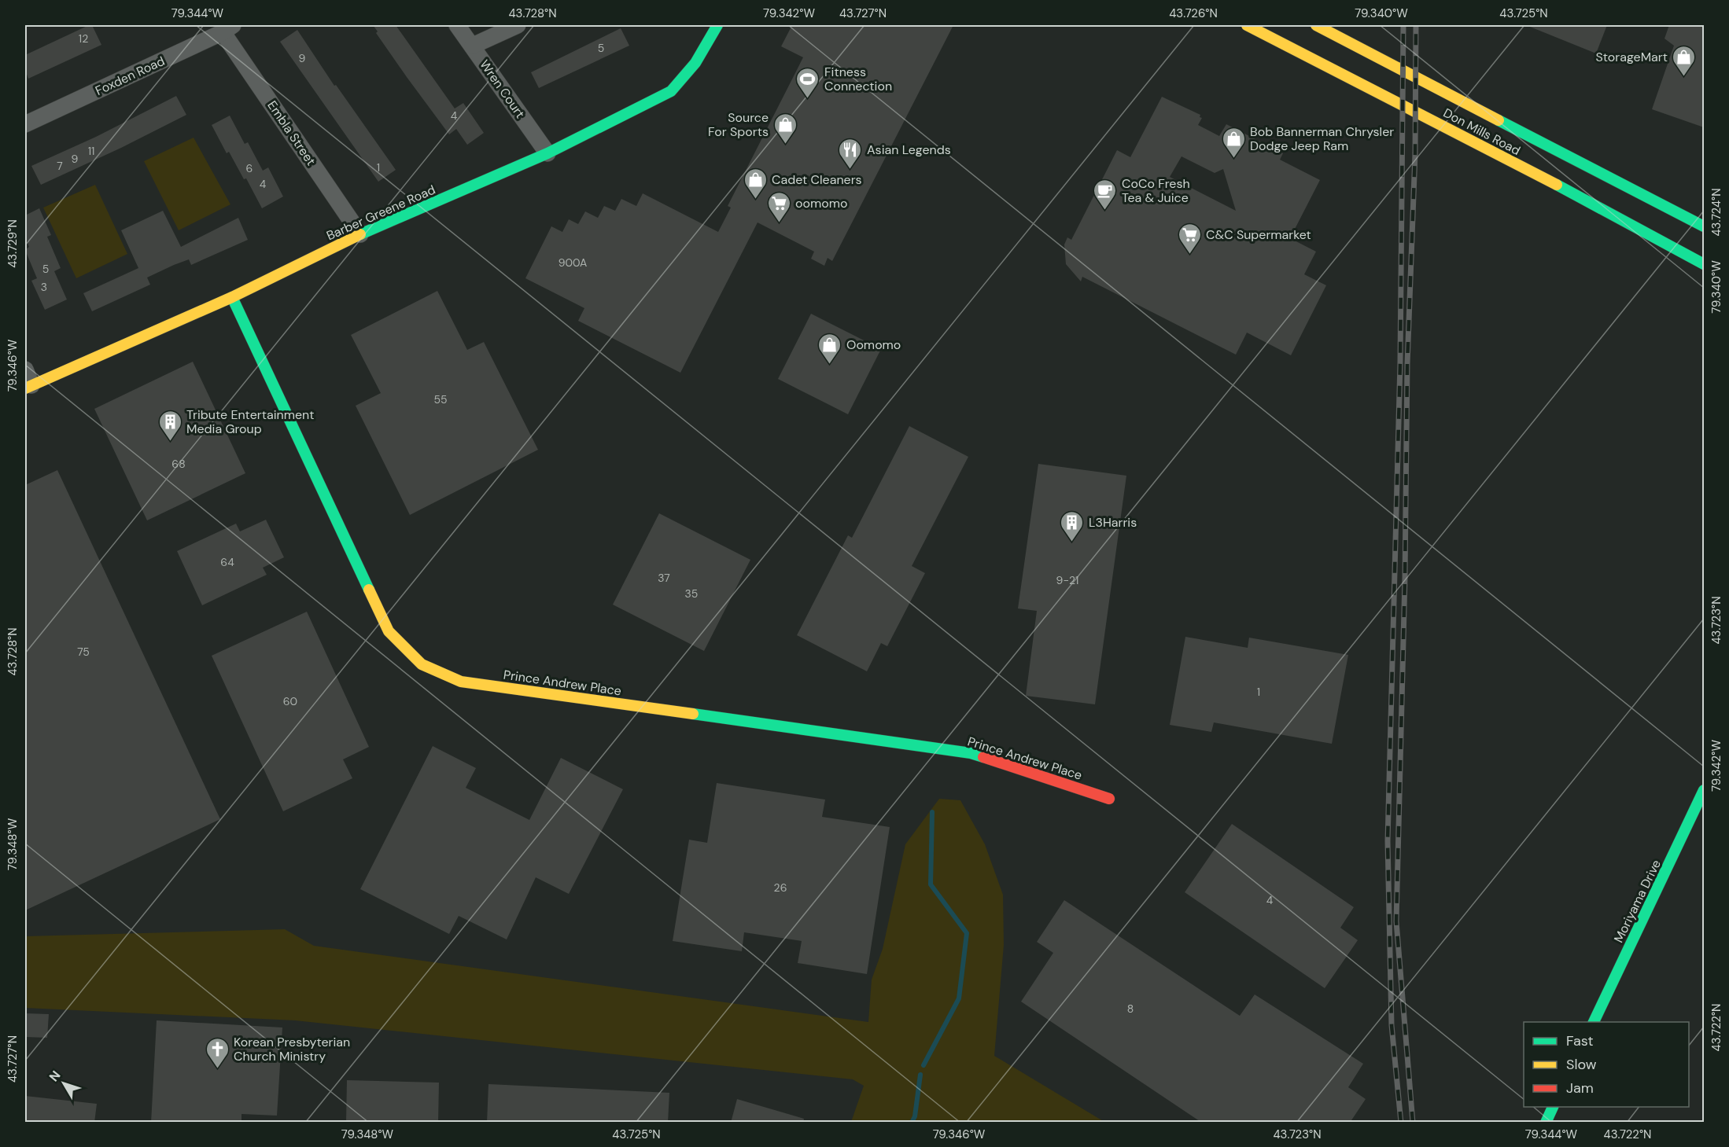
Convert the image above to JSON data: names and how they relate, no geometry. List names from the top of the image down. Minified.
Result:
{"streets":{"street":["Foxden Road","Wren Court","Don Mills Road","Embla Street","Barber Greene Road","Prince Andrew Place","Moriyama Drive"]},"crossings":[["Foxden Road","Embla Street"],["Wren Court","Barber Greene Road"],["Embla Street","Barber Greene Road"],["Barber Greene Road","Prince Andrew Place"]],"places":{"shop":["StorageMart","Source For Sports","Bob Bannerman Chrysler Dodge Jeep Ram","Cadet Cleaners","Oomomo"],"sports":["Fitness Connection"],"restaurant":["Asian Legends"],"cafe":["CoCo Fresh Tea & Juice"],"supermarket":["oomomo","C&C Supermarket"],"building":["Tribute Entertainment Media Group","L3Harris"],"church":["Korean Presbyterian Church Ministry"]},"house_numbers":["12","5","9","4","11","9","7","1","6","4","900A","5","3","55","68","64","37","9-21","35","75","1","60","26","4","8"],"legend":["Fast","Slow","Jam"],"north":"top left","coordinates":["79.344°W","43.728°N","79.342°W","43.727°N","43.726°N","79.340°W","43.725°N","43.724°N","43.729°N","79.346°W","43.723°N","79.348°W","43.722°N"]}
